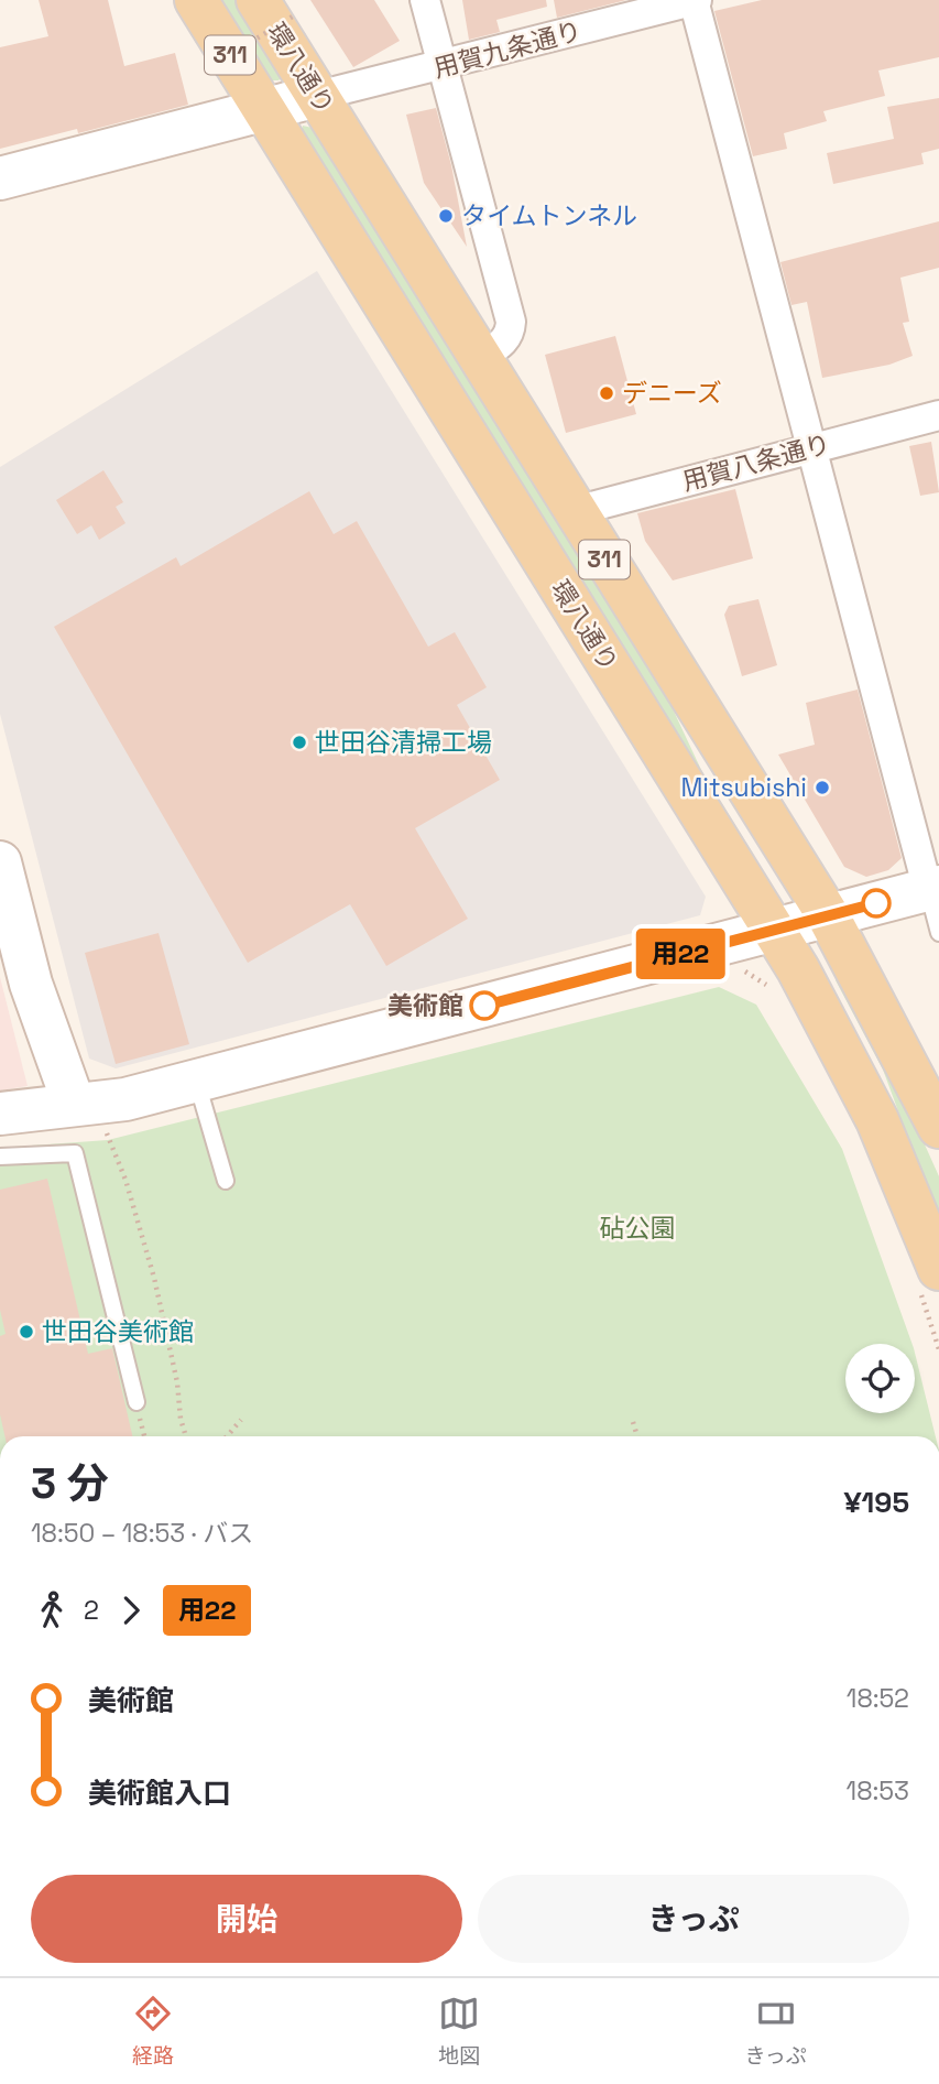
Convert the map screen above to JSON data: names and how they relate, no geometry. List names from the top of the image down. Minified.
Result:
{"streets":{"main road":["311","環八通り"],"street":["用賀九条通り","用賀八条通り"]},"crossings":[["用賀九条通り","環八通り"],["環八通り","用賀八条通り"]],"parks":["砧公園"],"places":["タイムトンネル","デニーズ","世田谷清掃工場","Mitsubishi","美術館","世田谷美術館"],"lines":["bus line 用22"],"page":{"on_map":"用22","heading":["3 分","18:50 – 18:53 · バス","¥195"],"legs":["2","用22"],"list":[{"name":"美術館","value":"18:52"},{"name":"美術館入口","value":"18:53"}],"buttons":["開始","きっぷ"],"tabs":["経路","地図","きっぷ"]}}
